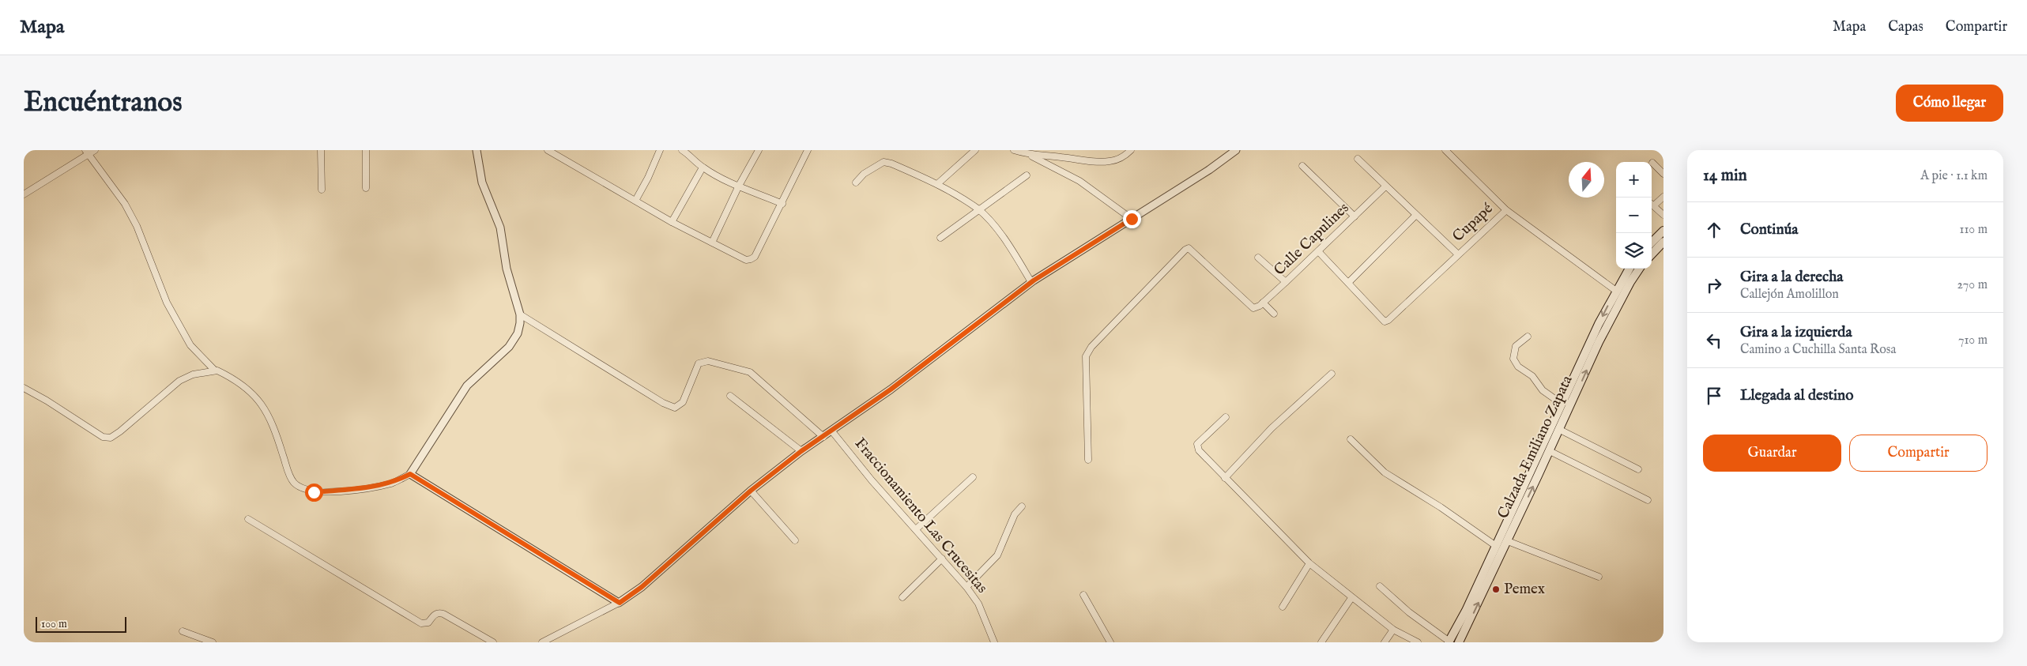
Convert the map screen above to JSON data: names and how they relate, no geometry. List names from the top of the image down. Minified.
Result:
{"streets":{"main road":["Calzada Emiliano Zapata"],"street":["Cupapé","Calle Capulines","Fraccionamiento Las Crucesitas"]},"places":["Pemex"],"scale_bar":"100 m","north":"top","page":{"header":"Mapa","nav":["Mapa","Capas","Compartir"],"buttons":["Cómo llegar",["Guardar","Compartir"]],"title":"Encuéntranos","heading":["14 min","A pie · 1.1 km"],"map_buttons":["+","−"],"list":[["Continúa","110 m"],["Gira a la derecha","Callejón Amolillon","270 m"],["Gira a la izquierda","Camino a Cuchilla Santa Rosa","710 m"],"Llegada al destino"],"scale":"100 m"}}
